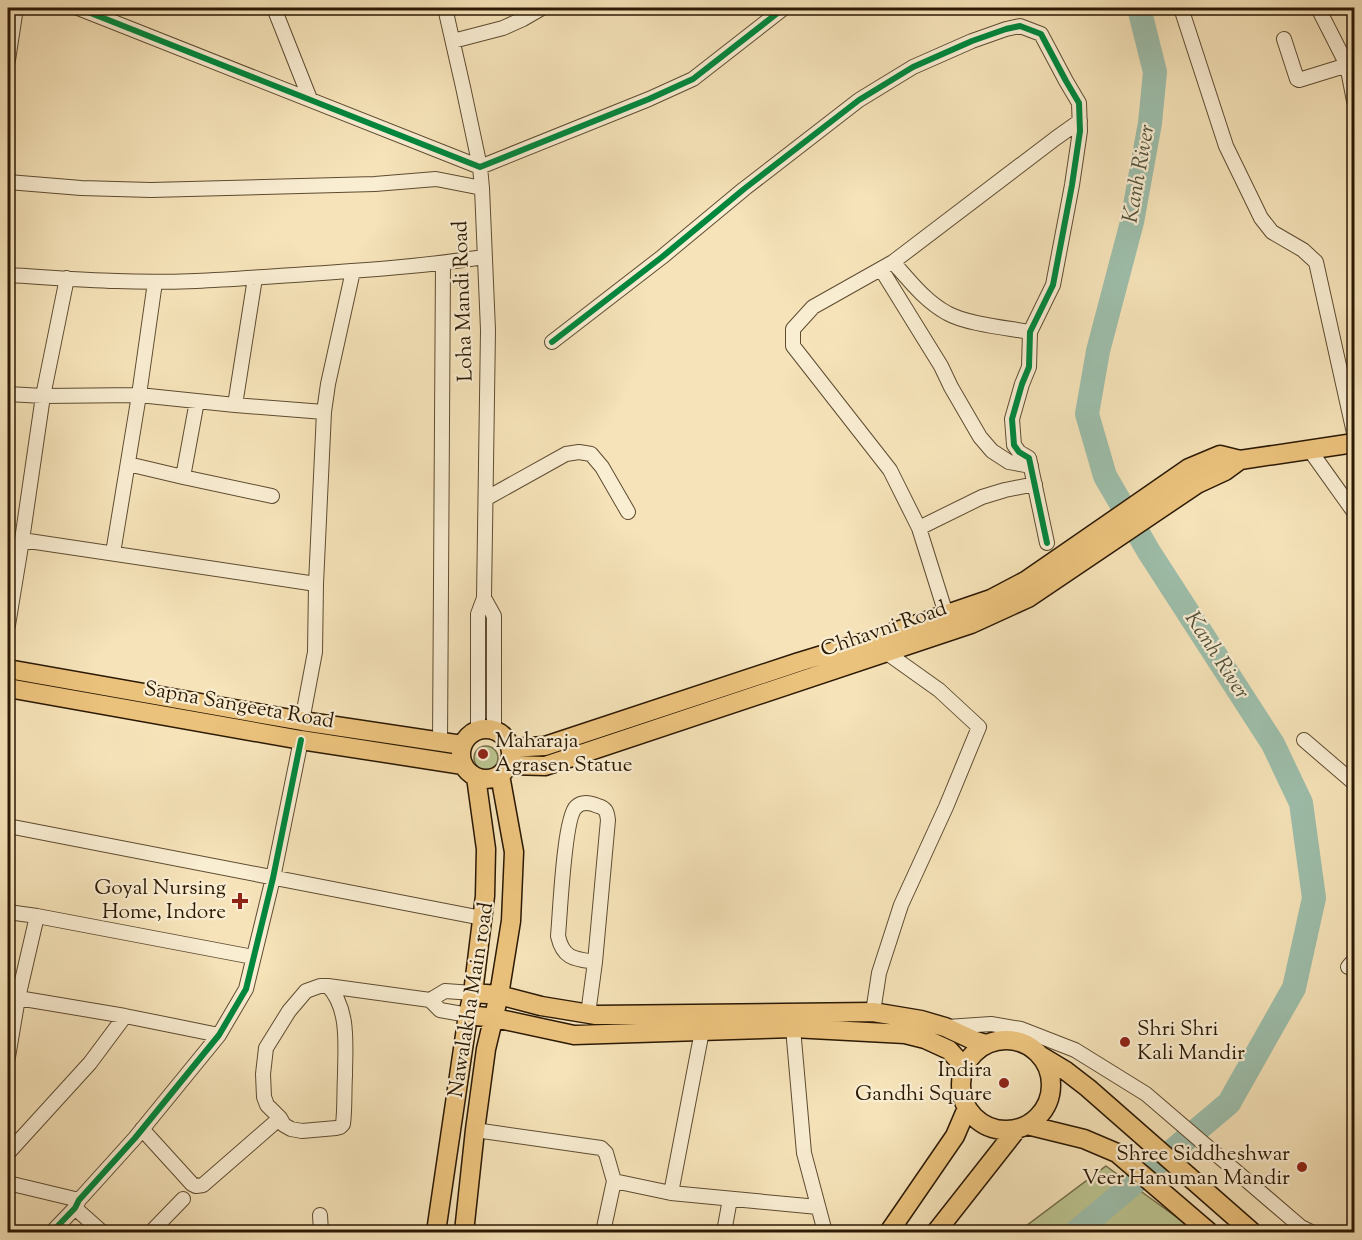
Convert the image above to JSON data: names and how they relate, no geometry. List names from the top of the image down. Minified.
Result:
{"streets":{"main road":["Chhavni Road","Sapna Sangeeta Road","Nawalakha Main road"],"street":["Loha Mandi Road"]},"crossings":[["Loha Mandi Road","Chhavni Road"],["Loha Mandi Road","Sapna Sangeeta Road"],["Loha Mandi Road","Nawalakha Main road"],["Chhavni Road","Sapna Sangeeta Road"],["Chhavni Road","Nawalakha Main road"],["Sapna Sangeeta Road","Nawalakha Main road"]],"water":["Kanh River"],"places":{"other":["Maharaja Agrasen Statue","Shri Shri Kali Mandir","Indira Gandhi Square","Shree Siddheshwar Veer Hanuman Mandir"],"health":["Goyal Nursing Home, Indore"]}}
